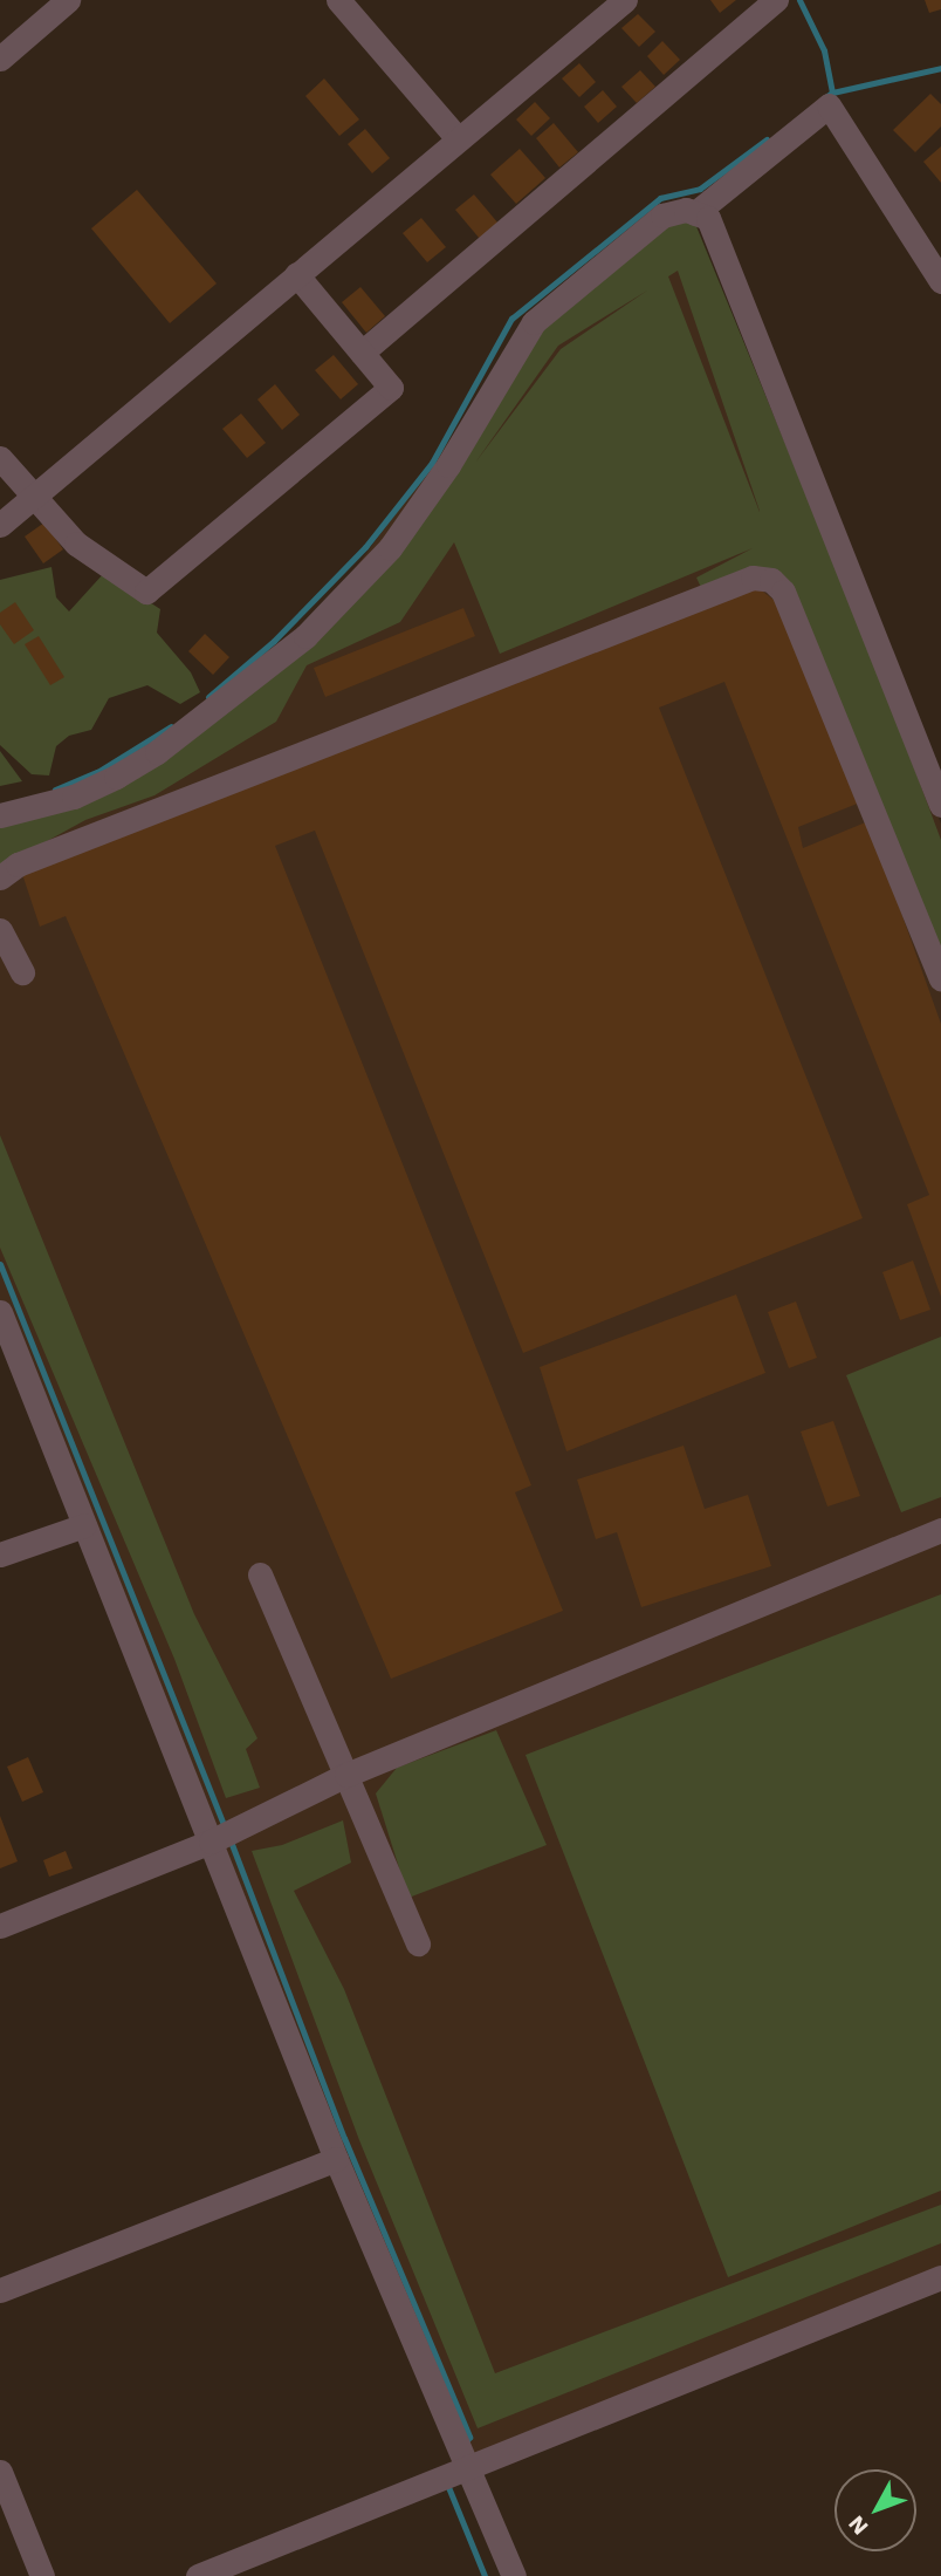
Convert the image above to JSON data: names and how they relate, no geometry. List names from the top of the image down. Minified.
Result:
{"north":"bottom left"}
